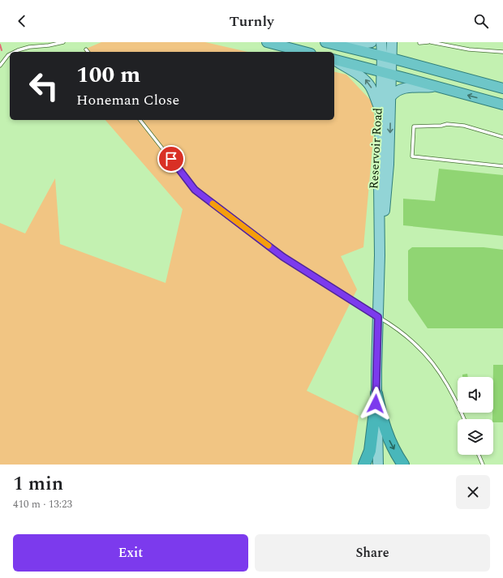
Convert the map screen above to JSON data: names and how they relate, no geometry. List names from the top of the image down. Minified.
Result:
{"streets":{"main road":["Reservoir Road"]},"page":{"header":"Turnly","turn":["100 m","Honeman Close"],"heading":["1 min","410 m · 13:23"],"buttons":["Exit","Share"]}}
